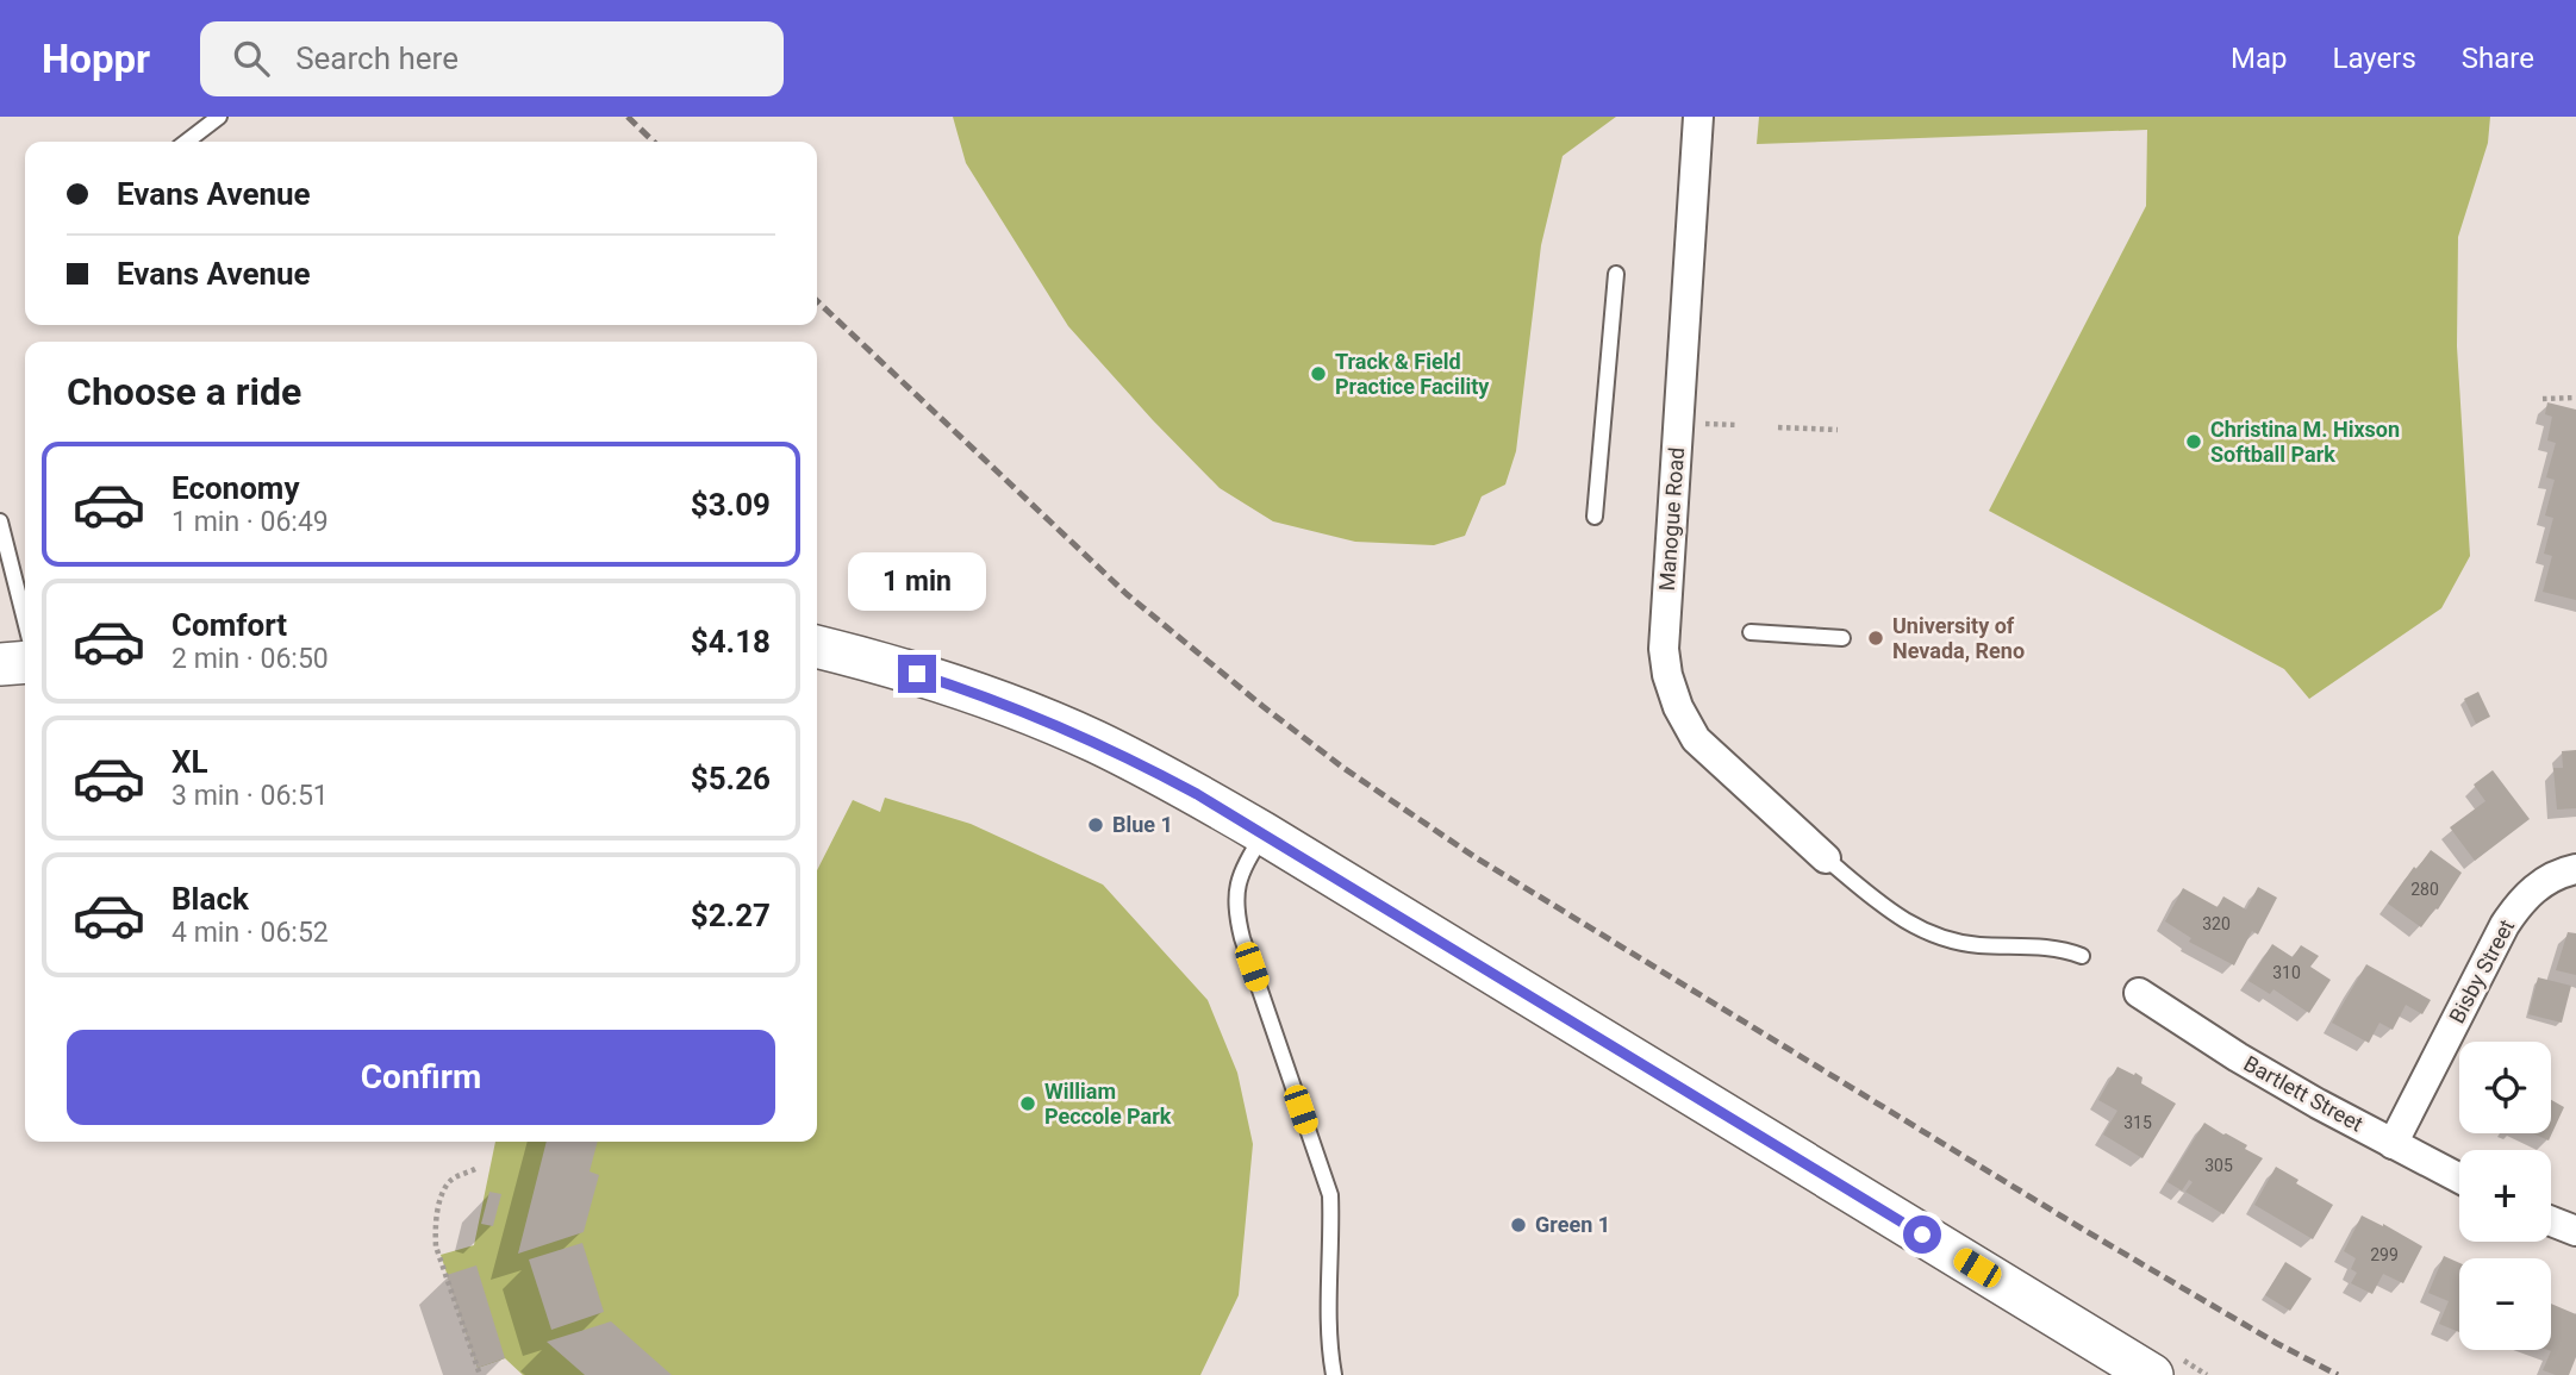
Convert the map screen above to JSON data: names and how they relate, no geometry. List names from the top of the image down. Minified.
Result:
{"streets":{"street":["Manogue Road","Bisby Street","Bartlett Street"]},"crossings":[["Bisby Street","Bartlett Street"]],"places":["Track & Field Practice Facility","Christina M. Hixson Softball Park","University of Nevada, Reno","Blue 1","William Peccole Park","Green 1"],"house_numbers":["280","320","310","315","305","299"],"page":{"header":"Hoppr","search":"Search here","nav":["Map","Layers","Share"],"banner":["Evans Avenue","Evans Avenue"],"heading":"Choose a ride","list":[{"name":"Economy","note":"1 min · 06:49","value":"$3.09"},{"name":"Comfort","note":"2 min · 06:50","value":"$4.18"},{"name":"XL","note":"3 min · 06:51","value":"$5.26"},{"name":"Black","note":"4 min · 06:52","value":"$2.27"}],"bubble":"1 min","buttons":"Confirm","map_buttons":["+","−"]}}
